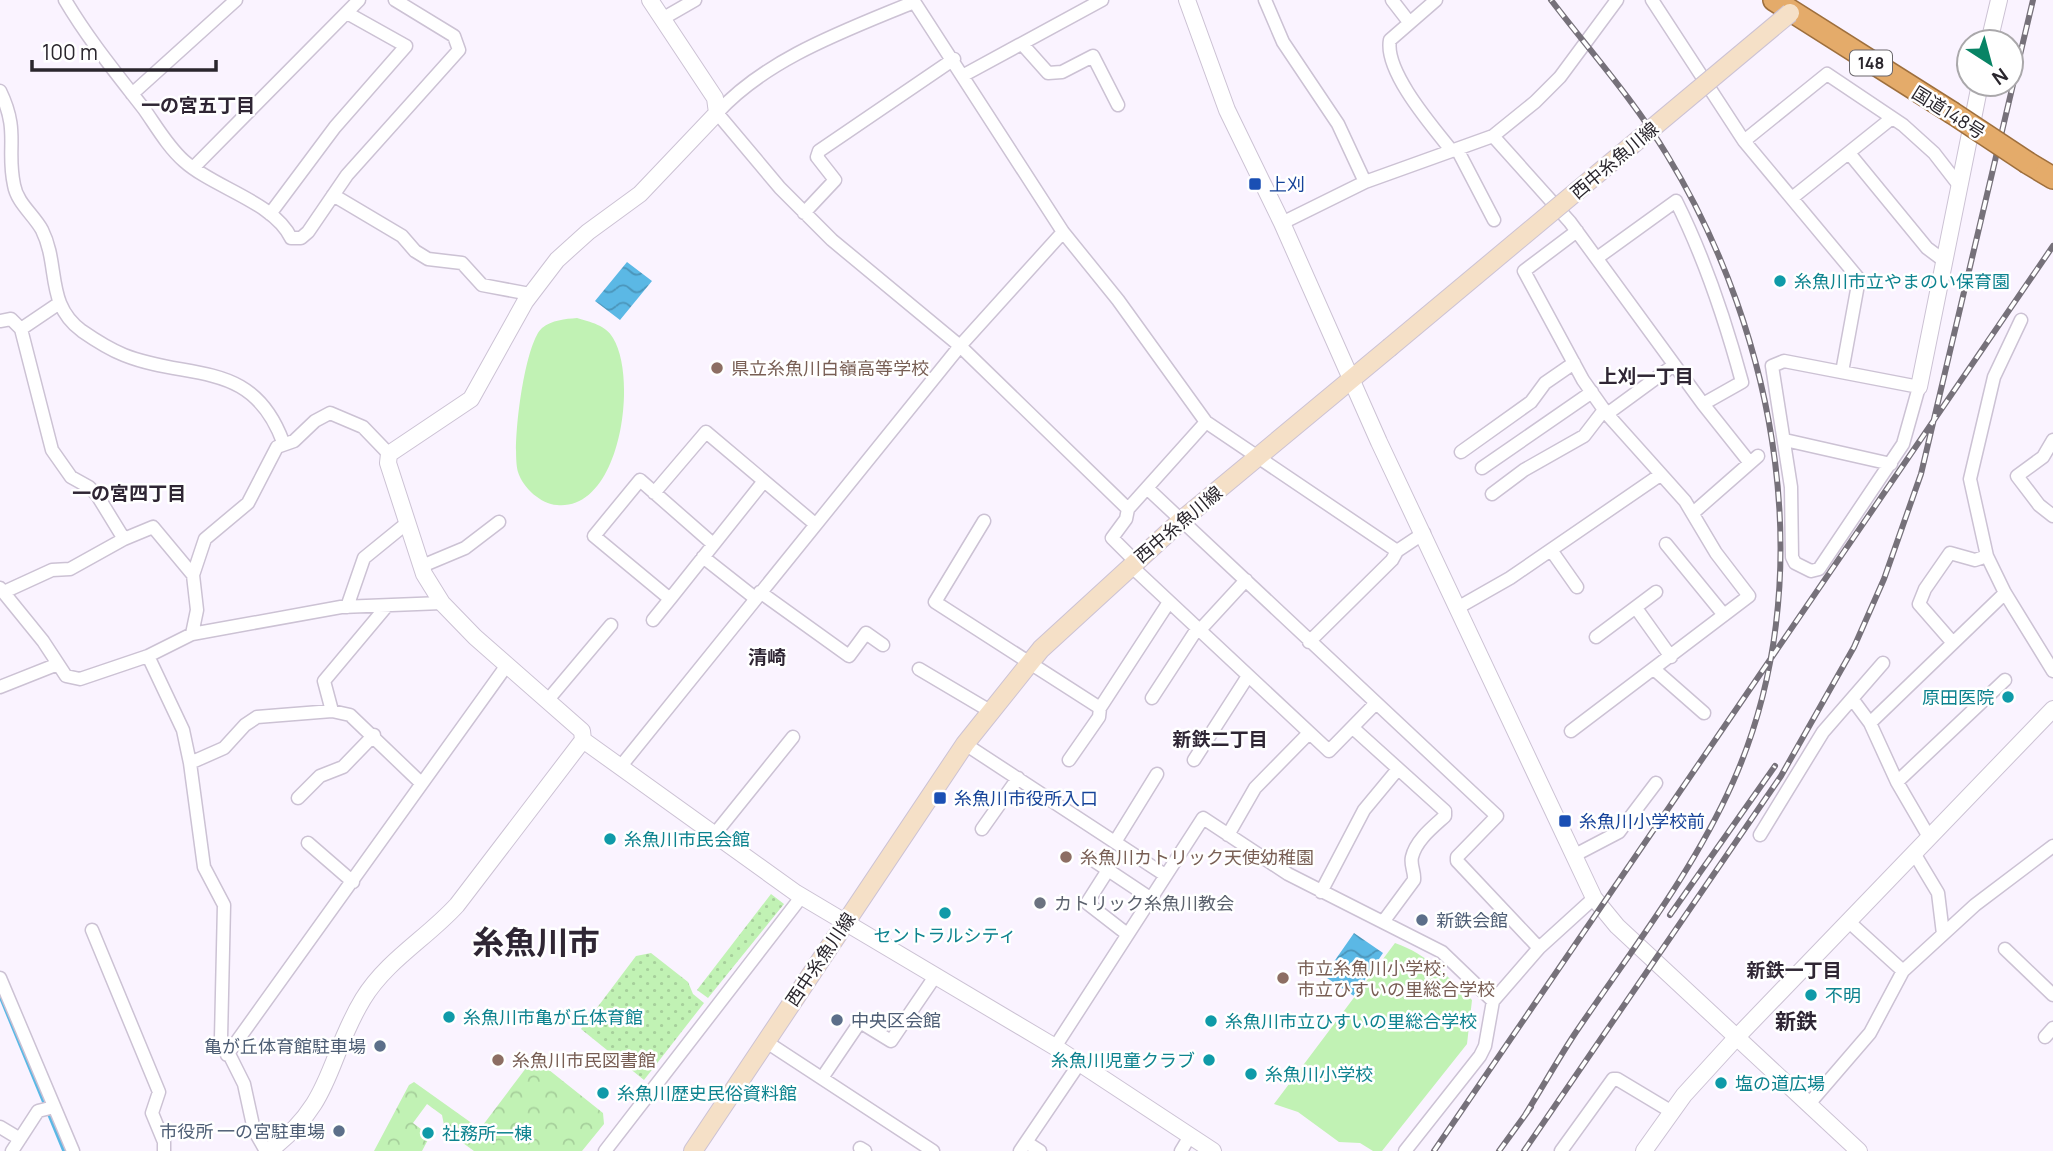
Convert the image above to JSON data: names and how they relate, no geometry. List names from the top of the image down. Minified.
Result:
{"streets":{"highway":["148","国道148号"],"main road":["西中糸魚川線"]},"crossings":[["国道148号","西中糸魚川線"]],"districts":["一の宮五丁目","上刈一丁目","一の宮四丁目","清崎","新鉄二丁目","糸魚川市","新鉄一丁目","新鉄"],"places":{"transit":["上刈","糸魚川市役所入口","糸魚川小学校前"],"other":["糸魚川市立やまのい保育園","県立糸魚川白嶺高等学校","原田医院","糸魚川市民会館","糸魚川カトリック天使幼稚園","カトリック糸魚川教会","セントラルシティ","新鉄会館","市立糸魚川小学校; 市立ひすいの里総合学校","不明","糸魚川市亀が丘体育館","中央区会館","糸魚川市立ひすいの里総合学校","亀が丘体育館駐車場","糸魚川市民図書館","糸魚川児童クラブ","糸魚川小学校","塩の道広場","糸魚川歴史民俗資料館","市役所 一の宮駐車場","社務所一棟"]},"scale_bar":"100 m","north":"bottom right"}
